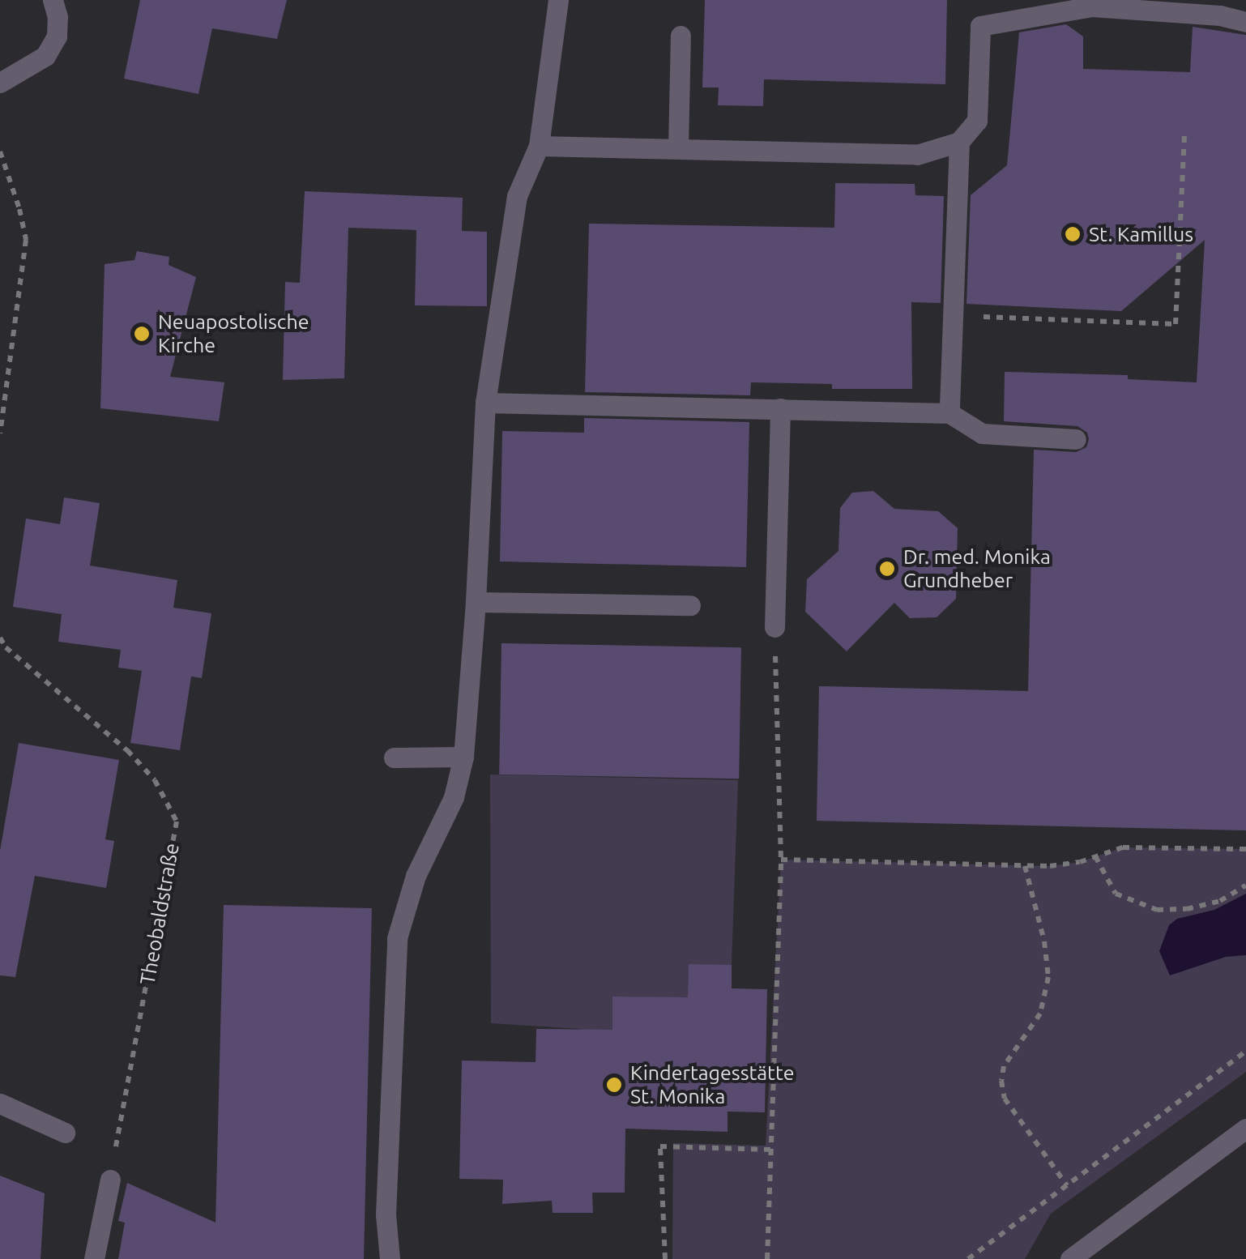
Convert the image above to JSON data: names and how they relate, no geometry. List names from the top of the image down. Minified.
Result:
{"streets":{"path":["Theobaldstraße"]},"places":["St. Kamillus","Neuapostolische Kirche","Dr. med. Monika Grundheber","Kindertagesstätte St. Monika"]}
